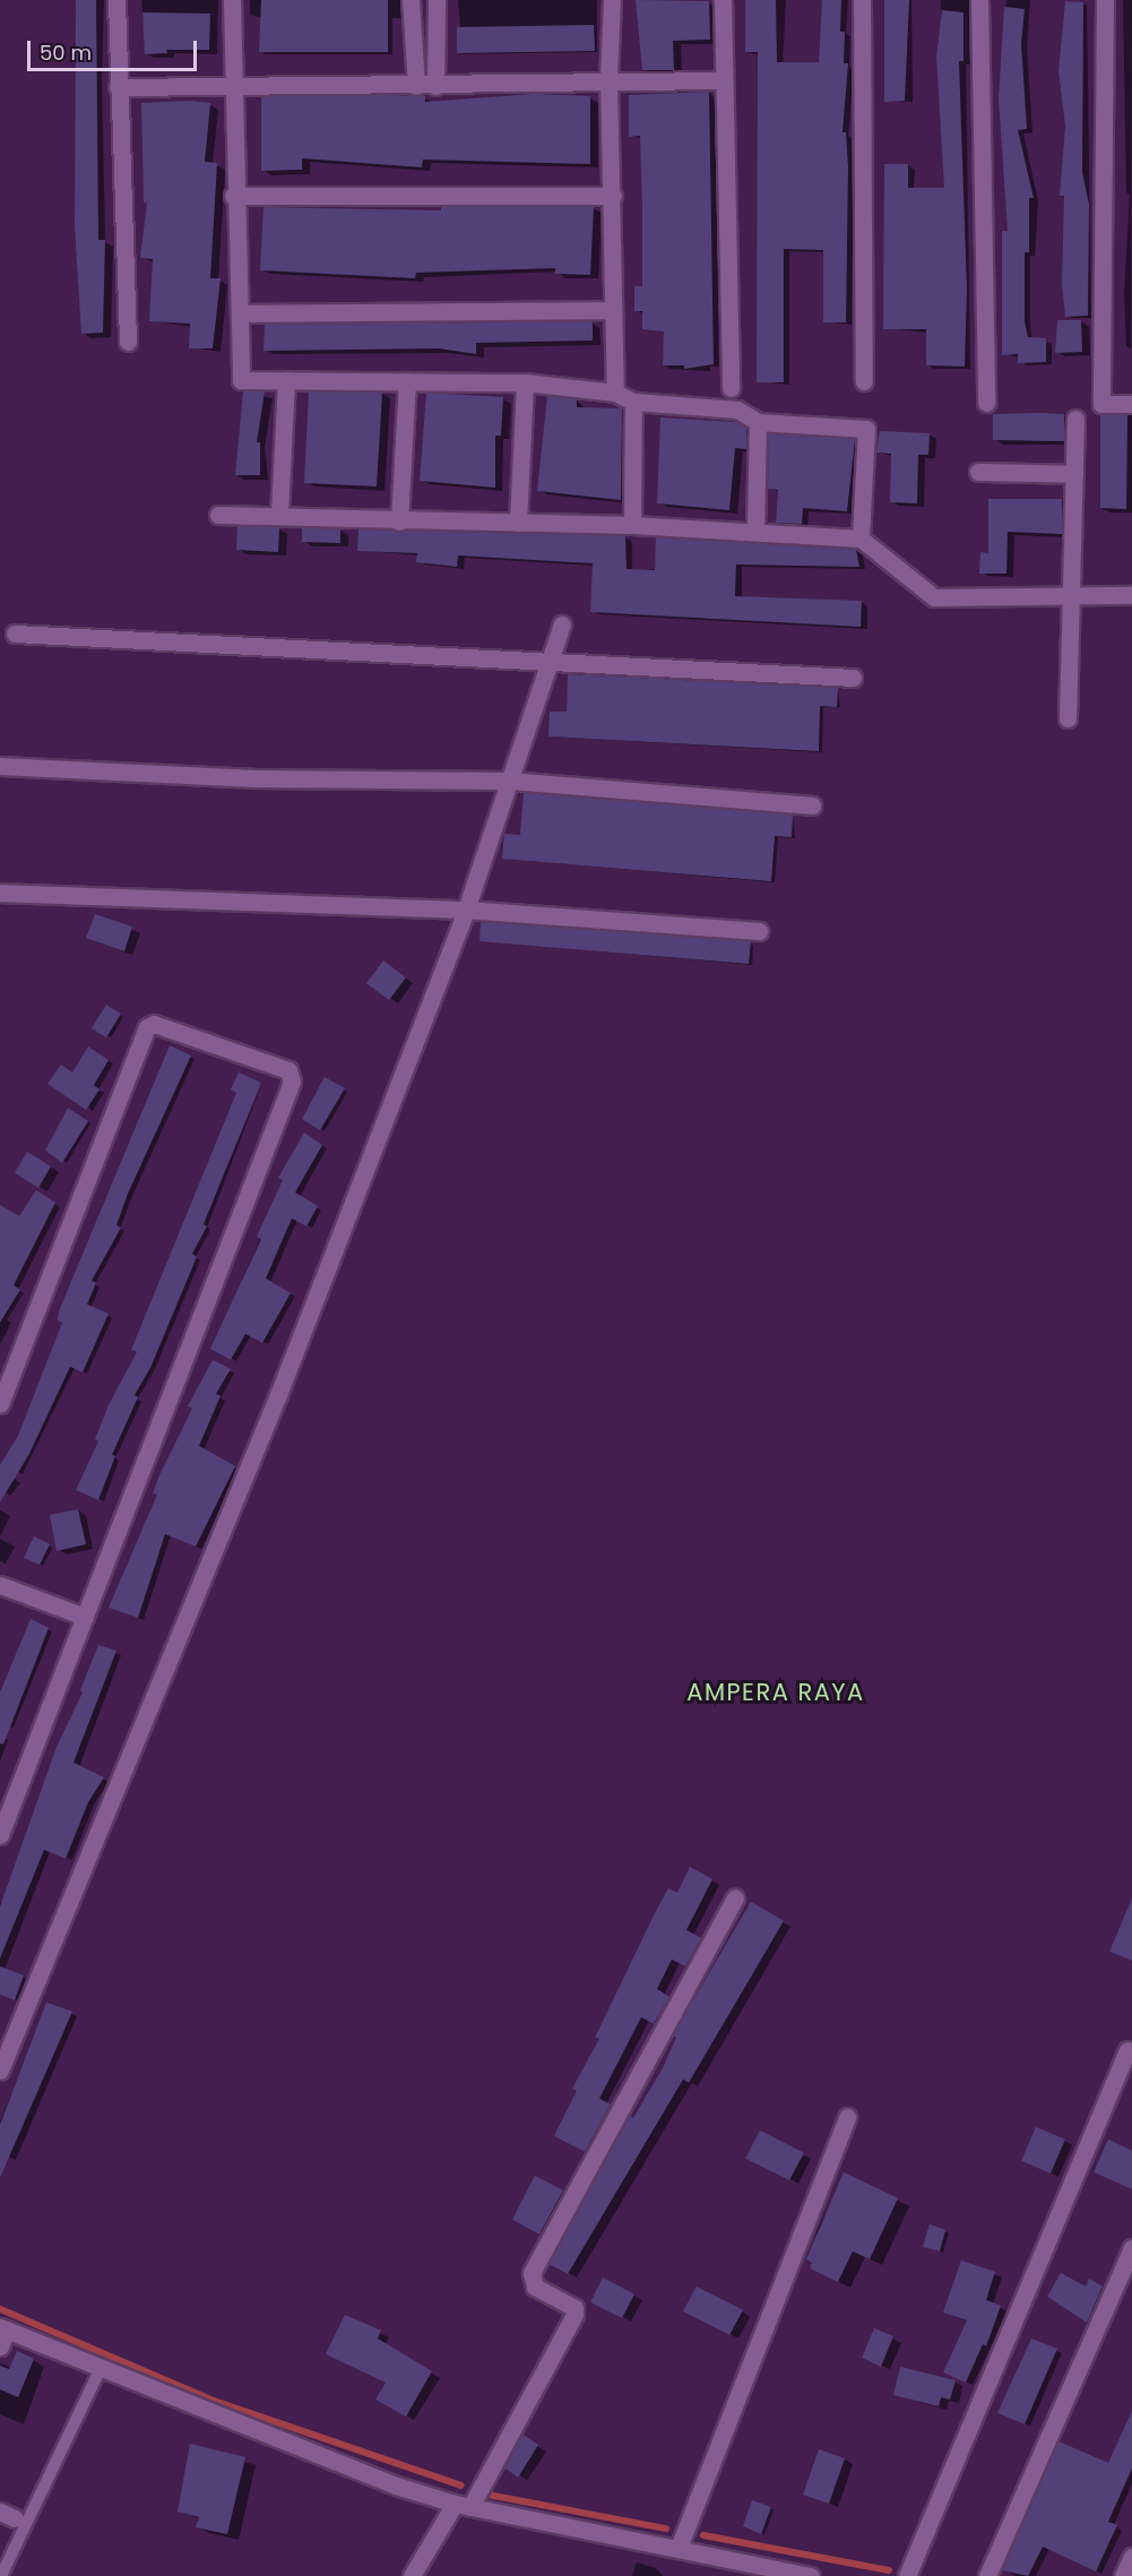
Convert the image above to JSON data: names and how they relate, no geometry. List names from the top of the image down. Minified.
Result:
{"districts":["AMPERA RAYA"],"scale_bar":"50 m"}
